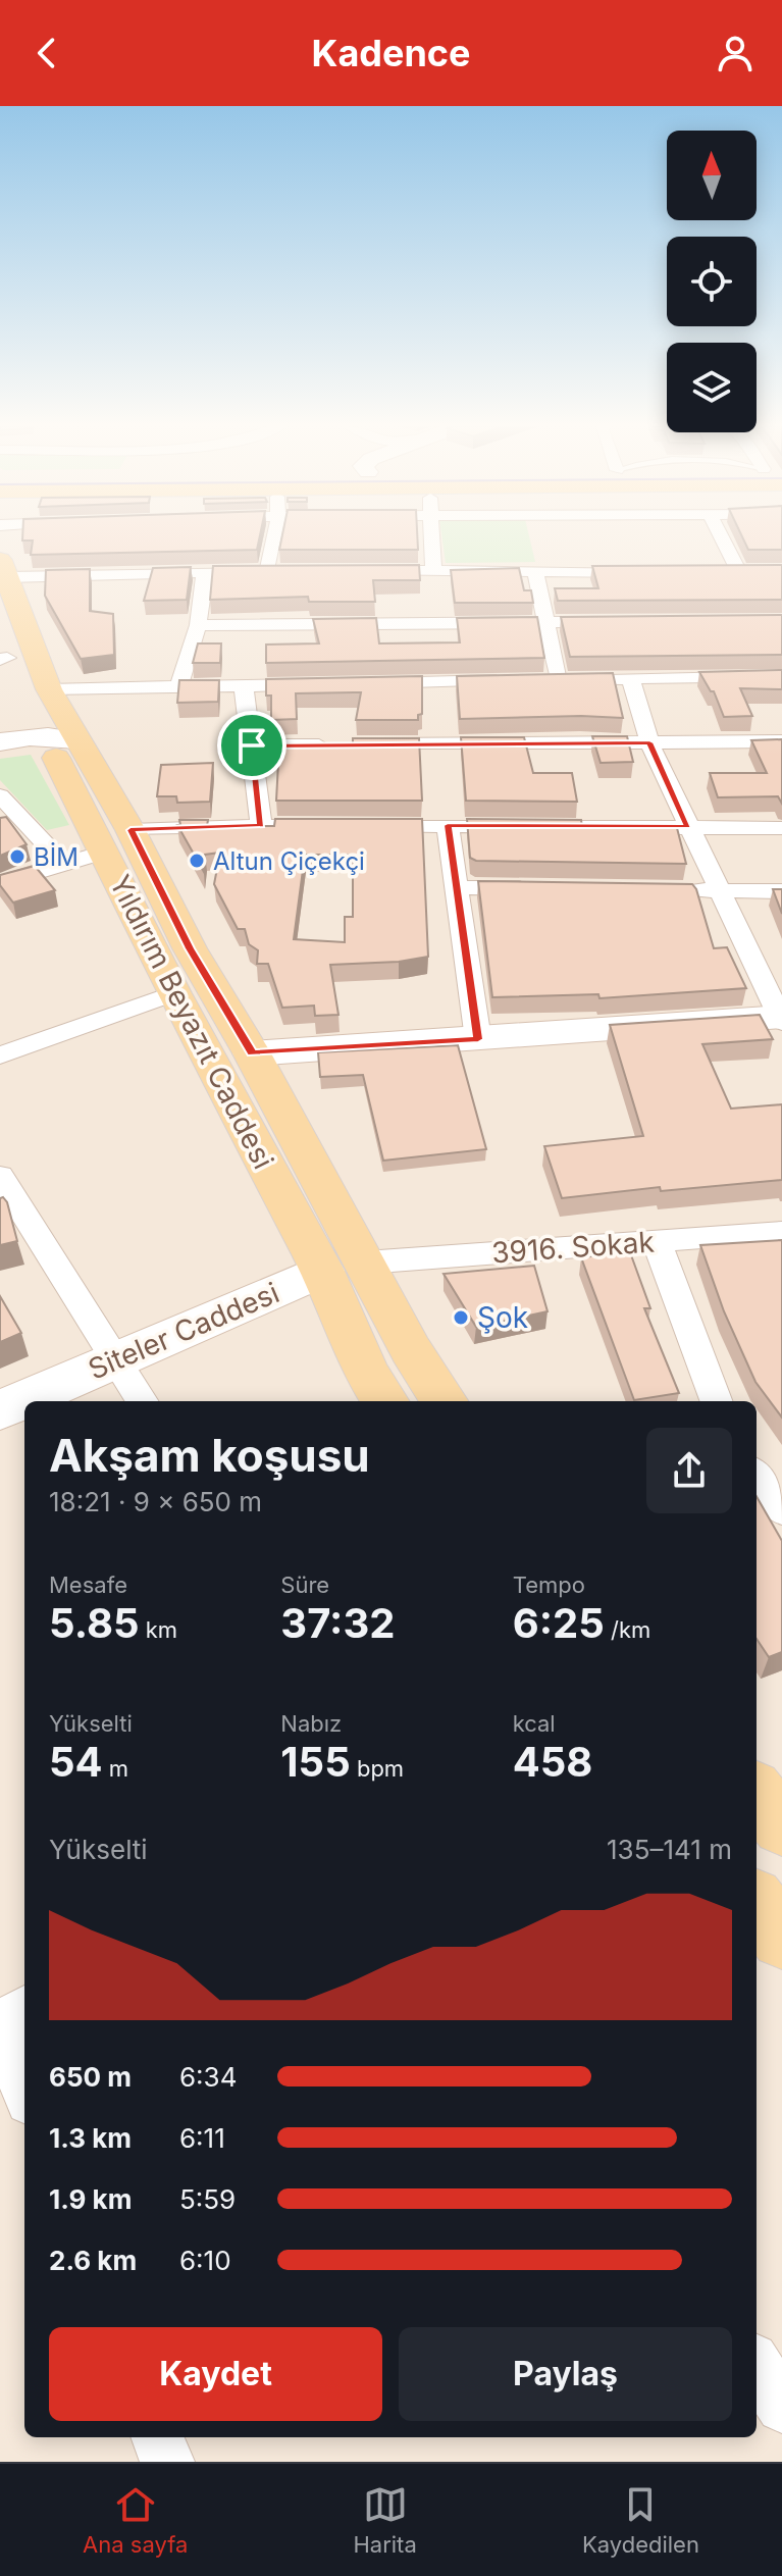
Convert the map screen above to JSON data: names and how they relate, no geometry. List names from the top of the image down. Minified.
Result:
{"streets":{"main road":["Yıldırım Beyazıt Caddesi"],"street":["3916. Sokak","Siteler Caddesi"]},"crossings":[["Yıldırım Beyazıt Caddesi","3916. Sokak"],["Yıldırım Beyazıt Caddesi","Siteler Caddesi"],["3916. Sokak","Siteler Caddesi"]],"places":["BİM","Altun Çiçekçi","Şok"],"north":"top","page":{"header":"Kadence","heading":["Akşam koşusu","18:21 · 9 × 650 m"],"stats":[["Mesafe","5.85 km"],["Süre","37:32"],["Tempo","6:25 /km"],["Yükselti","54 m"],["Nabız","155 bpm"],["kcal","458"]],"chart":["Yükselti","135–141 m"],"list":[{"name":"650 m","note":"6:34"},{"name":"1.3 km","note":"6:11"},{"name":"1.9 km","note":"5:59"},{"name":"2.6 km","note":"6:10"}],"buttons":["Kaydet","Paylaş"],"tabs":["Ana sayfa","Harita","Kaydedilen"]}}
